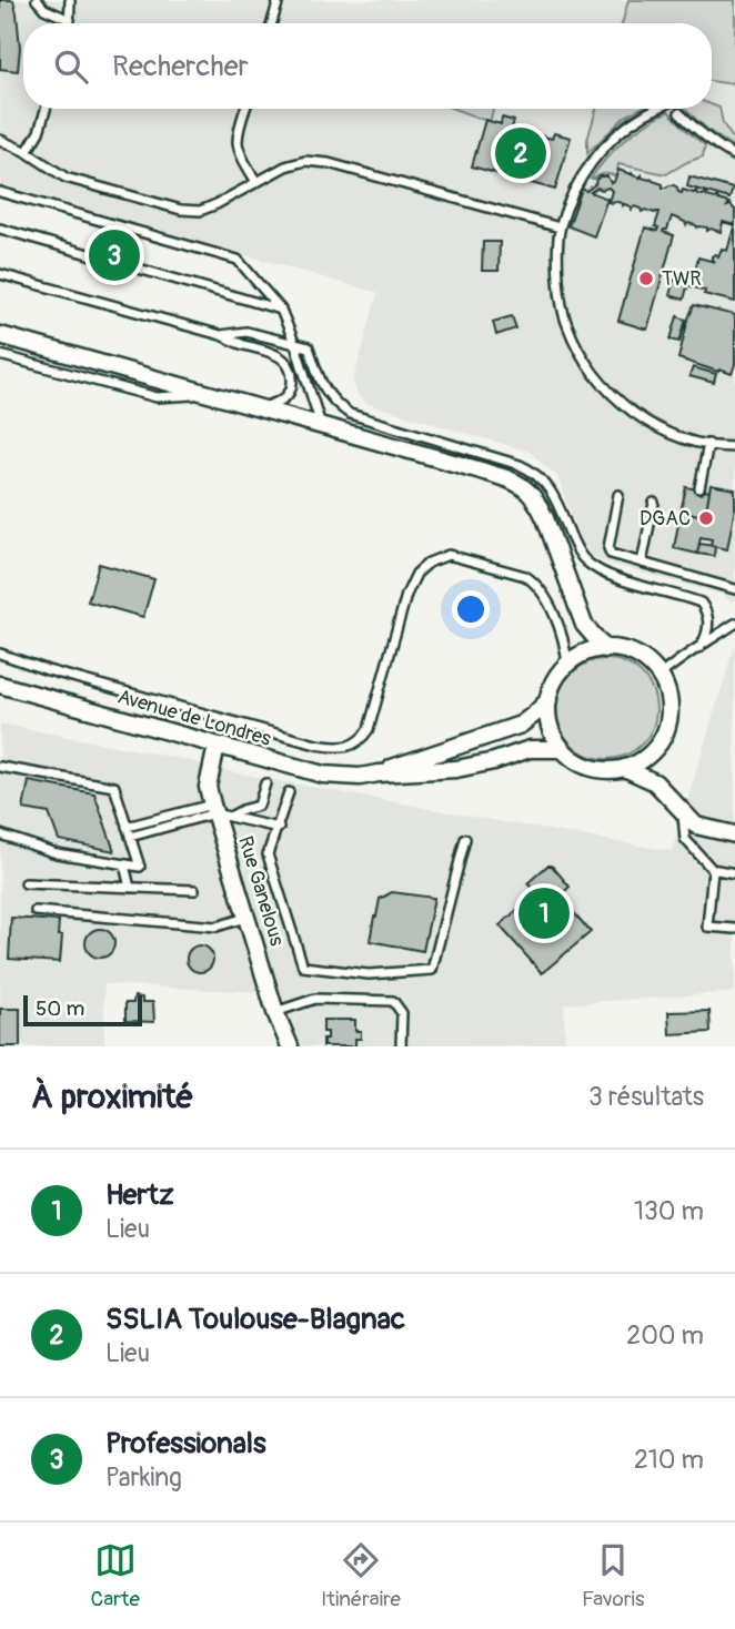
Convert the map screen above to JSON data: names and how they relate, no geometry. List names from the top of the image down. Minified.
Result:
{"streets":{"street":["Avenue de Londres","Rue Ganelous"]},"crossings":[["Avenue de Londres","Rue Ganelous"]],"places":["TWR","DGAC"],"scale_bar":"50 m","page":{"search":"Rechercher","pins":["2","3","1"],"scale":"50 m","heading":["À proximité","3 résultats"],"list":[{"mark":"1","name":"Hertz","note":"Lieu","value":"130 m"},{"mark":"2","name":"SSLIA Toulouse-Blagnac","note":"Lieu","value":"200 m"},{"mark":"3","name":"Professionals","note":"Parking","value":"210 m"}],"nav":["Carte","Itinéraire","Favoris"]}}
